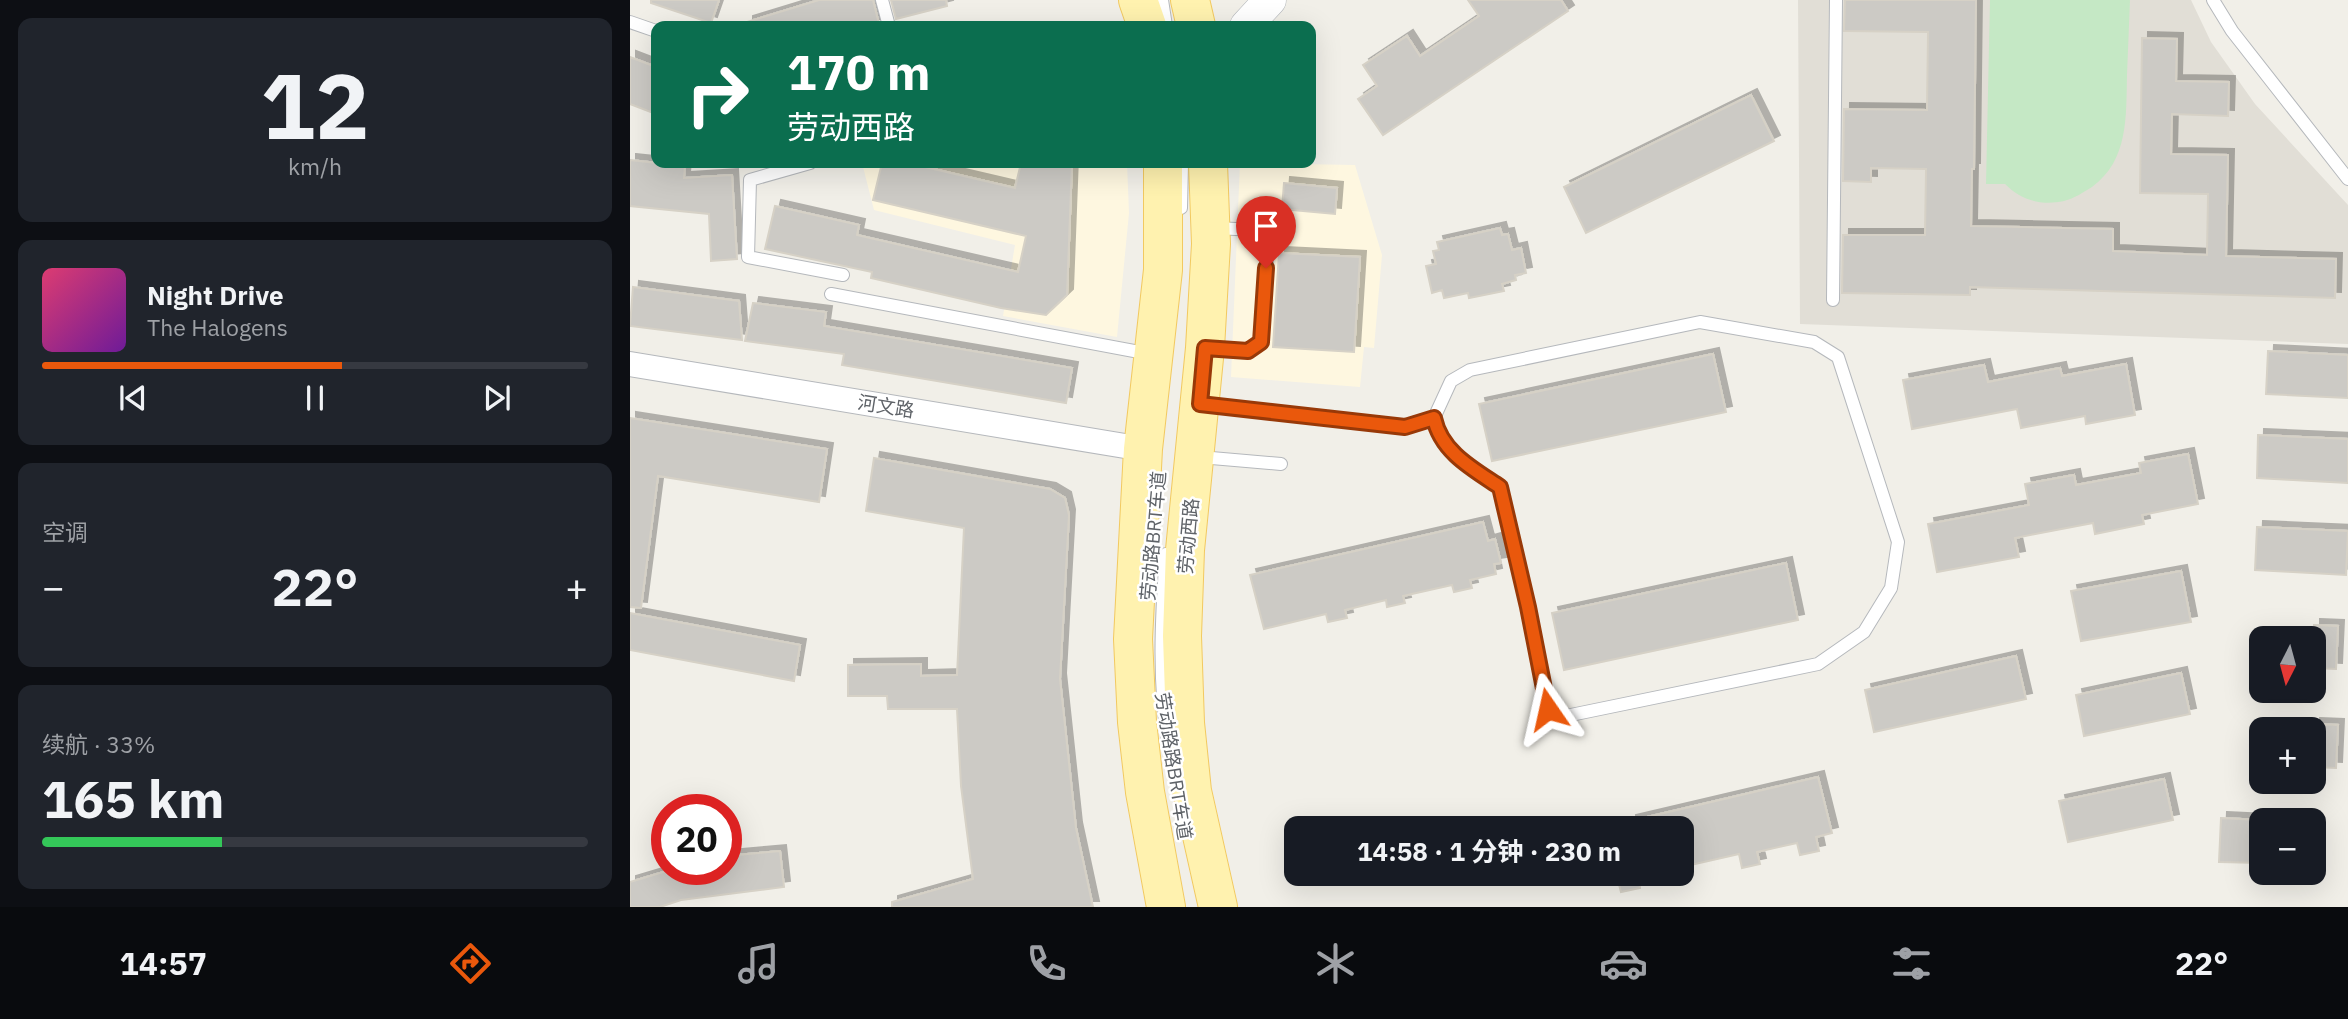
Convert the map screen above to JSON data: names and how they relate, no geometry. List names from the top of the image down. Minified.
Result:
{"streets":{"main road":["劳动西路"],"street":["河文路"],"lane":["劳动路BRT车道","劳动路路BRT车道"]},"north":"bottom","page":{"tile":[["12","km/h"],"空调",["续航 · 33%","165 km"]],"turn":["170 m","劳动西路"],"song":["Night Drive","The Halogens"],"heat":["−","22°","+"],"map_buttons":["+","−"],"limit":"20","trip":"14:58 · 1 分钟 · 230 m","tabs":["14:57","22°"]}}
